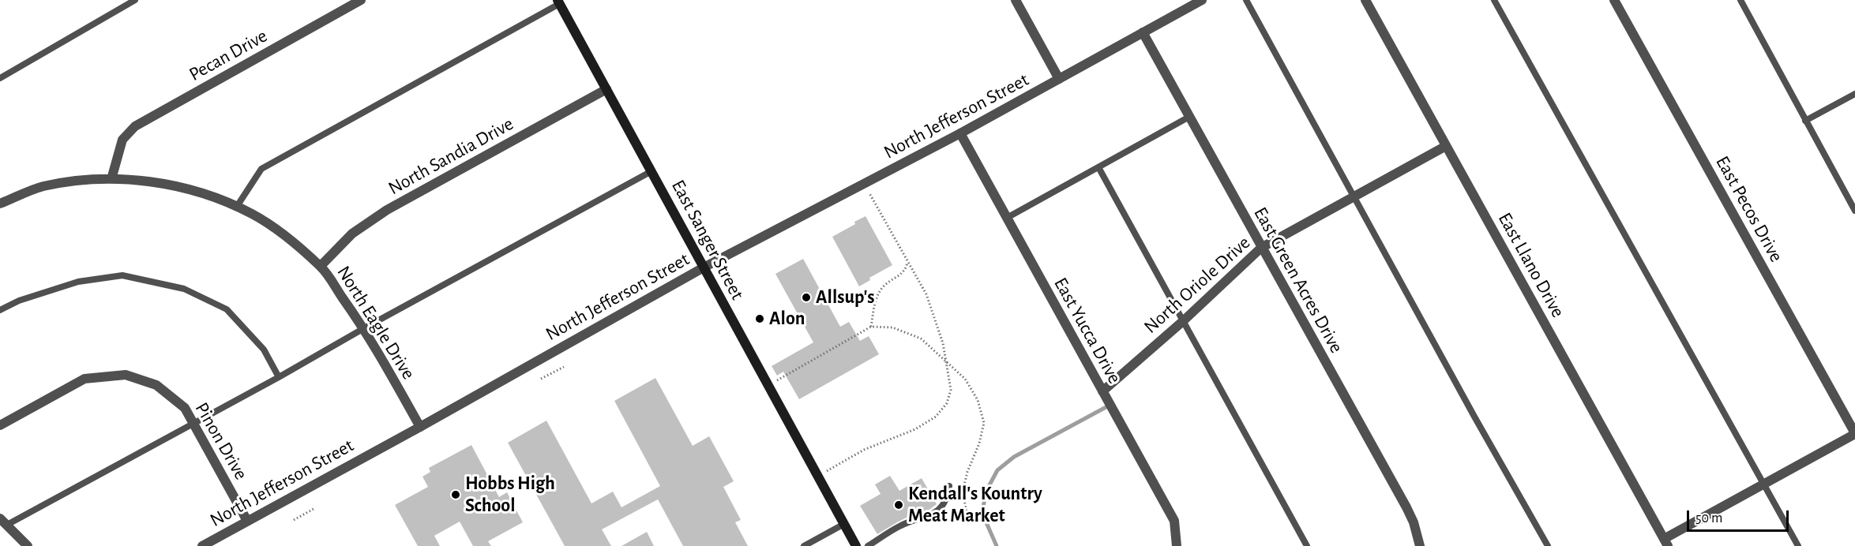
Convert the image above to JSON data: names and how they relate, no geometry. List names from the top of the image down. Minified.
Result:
{"streets":{"main road":["East Sanger Street"],"street":["Pecan Drive","North Jefferson Street","North Sandia Drive","East Pecos Drive","East Llano Drive","East Green Acres Drive","North Oriole Drive","North Eagle Drive","East Yucca Drive","Pinon Drive"]},"crossings":[["Pecan Drive","North Eagle Drive"],["North Jefferson Street","East Sanger Street"],["North Jefferson Street","East Green Acres Drive"],["North Jefferson Street","North Eagle Drive"],["North Jefferson Street","East Yucca Drive"],["North Jefferson Street","Pinon Drive"],["North Sandia Drive","East Sanger Street"],["North Sandia Drive","North Eagle Drive"],["East Llano Drive","North Oriole Drive"],["East Green Acres Drive","North Oriole Drive"],["North Oriole Drive","East Yucca Drive"]],"places":["Allsup's","Alon","Hobbs High School","Kendall's Kountry Meat Market"],"scale_bar":"50 m"}
